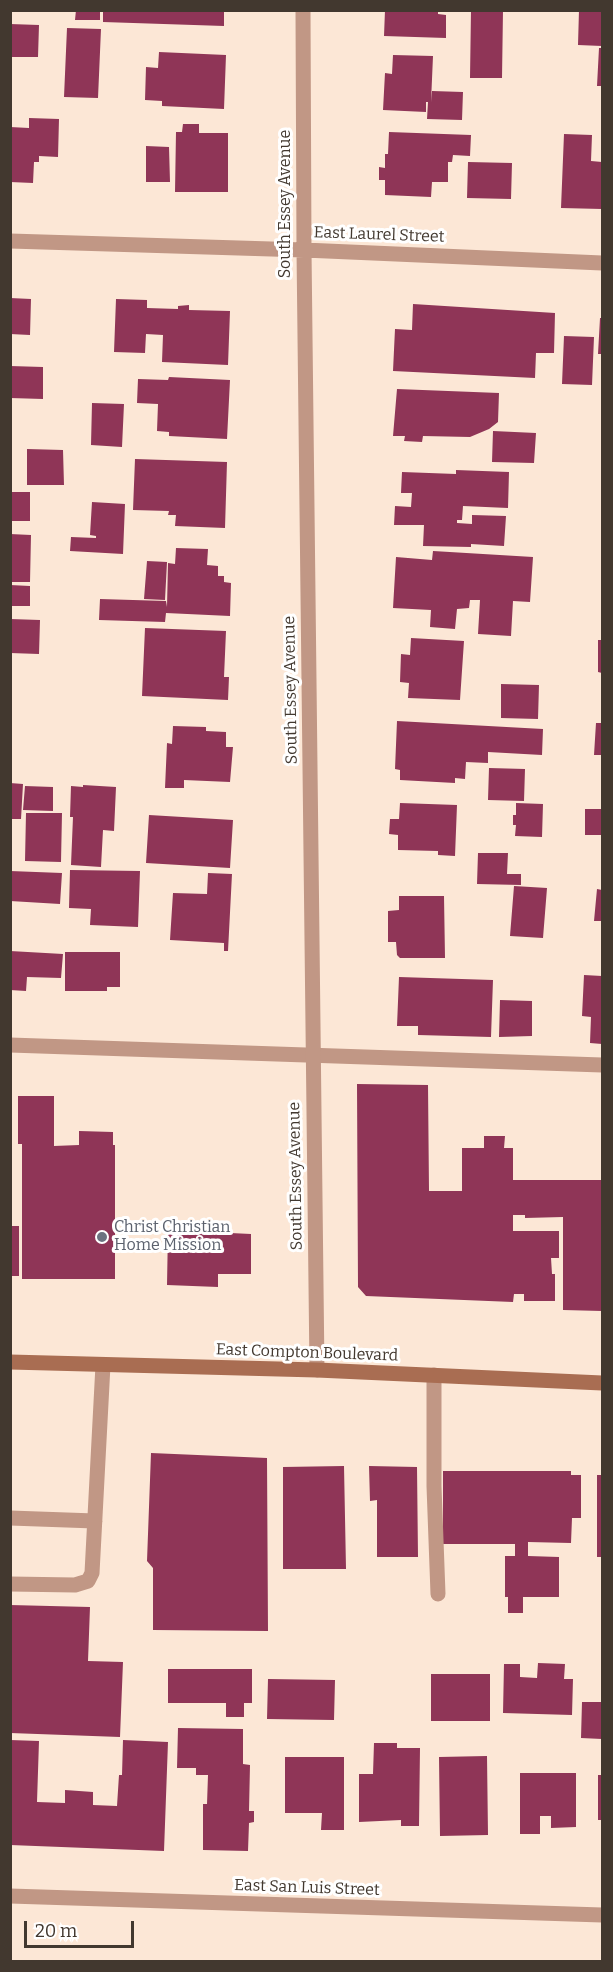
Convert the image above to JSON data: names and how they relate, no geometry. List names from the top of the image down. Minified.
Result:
{"streets":{"main road":["East Compton Boulevard"],"street":["South Essey Avenue","East Laurel Street","East San Luis Street"]},"crossings":[["South Essey Avenue","East Laurel Street"],["South Essey Avenue","East Compton Boulevard"]],"places":["Christ Christian Home Mission"],"scale_bar":"20 m"}
